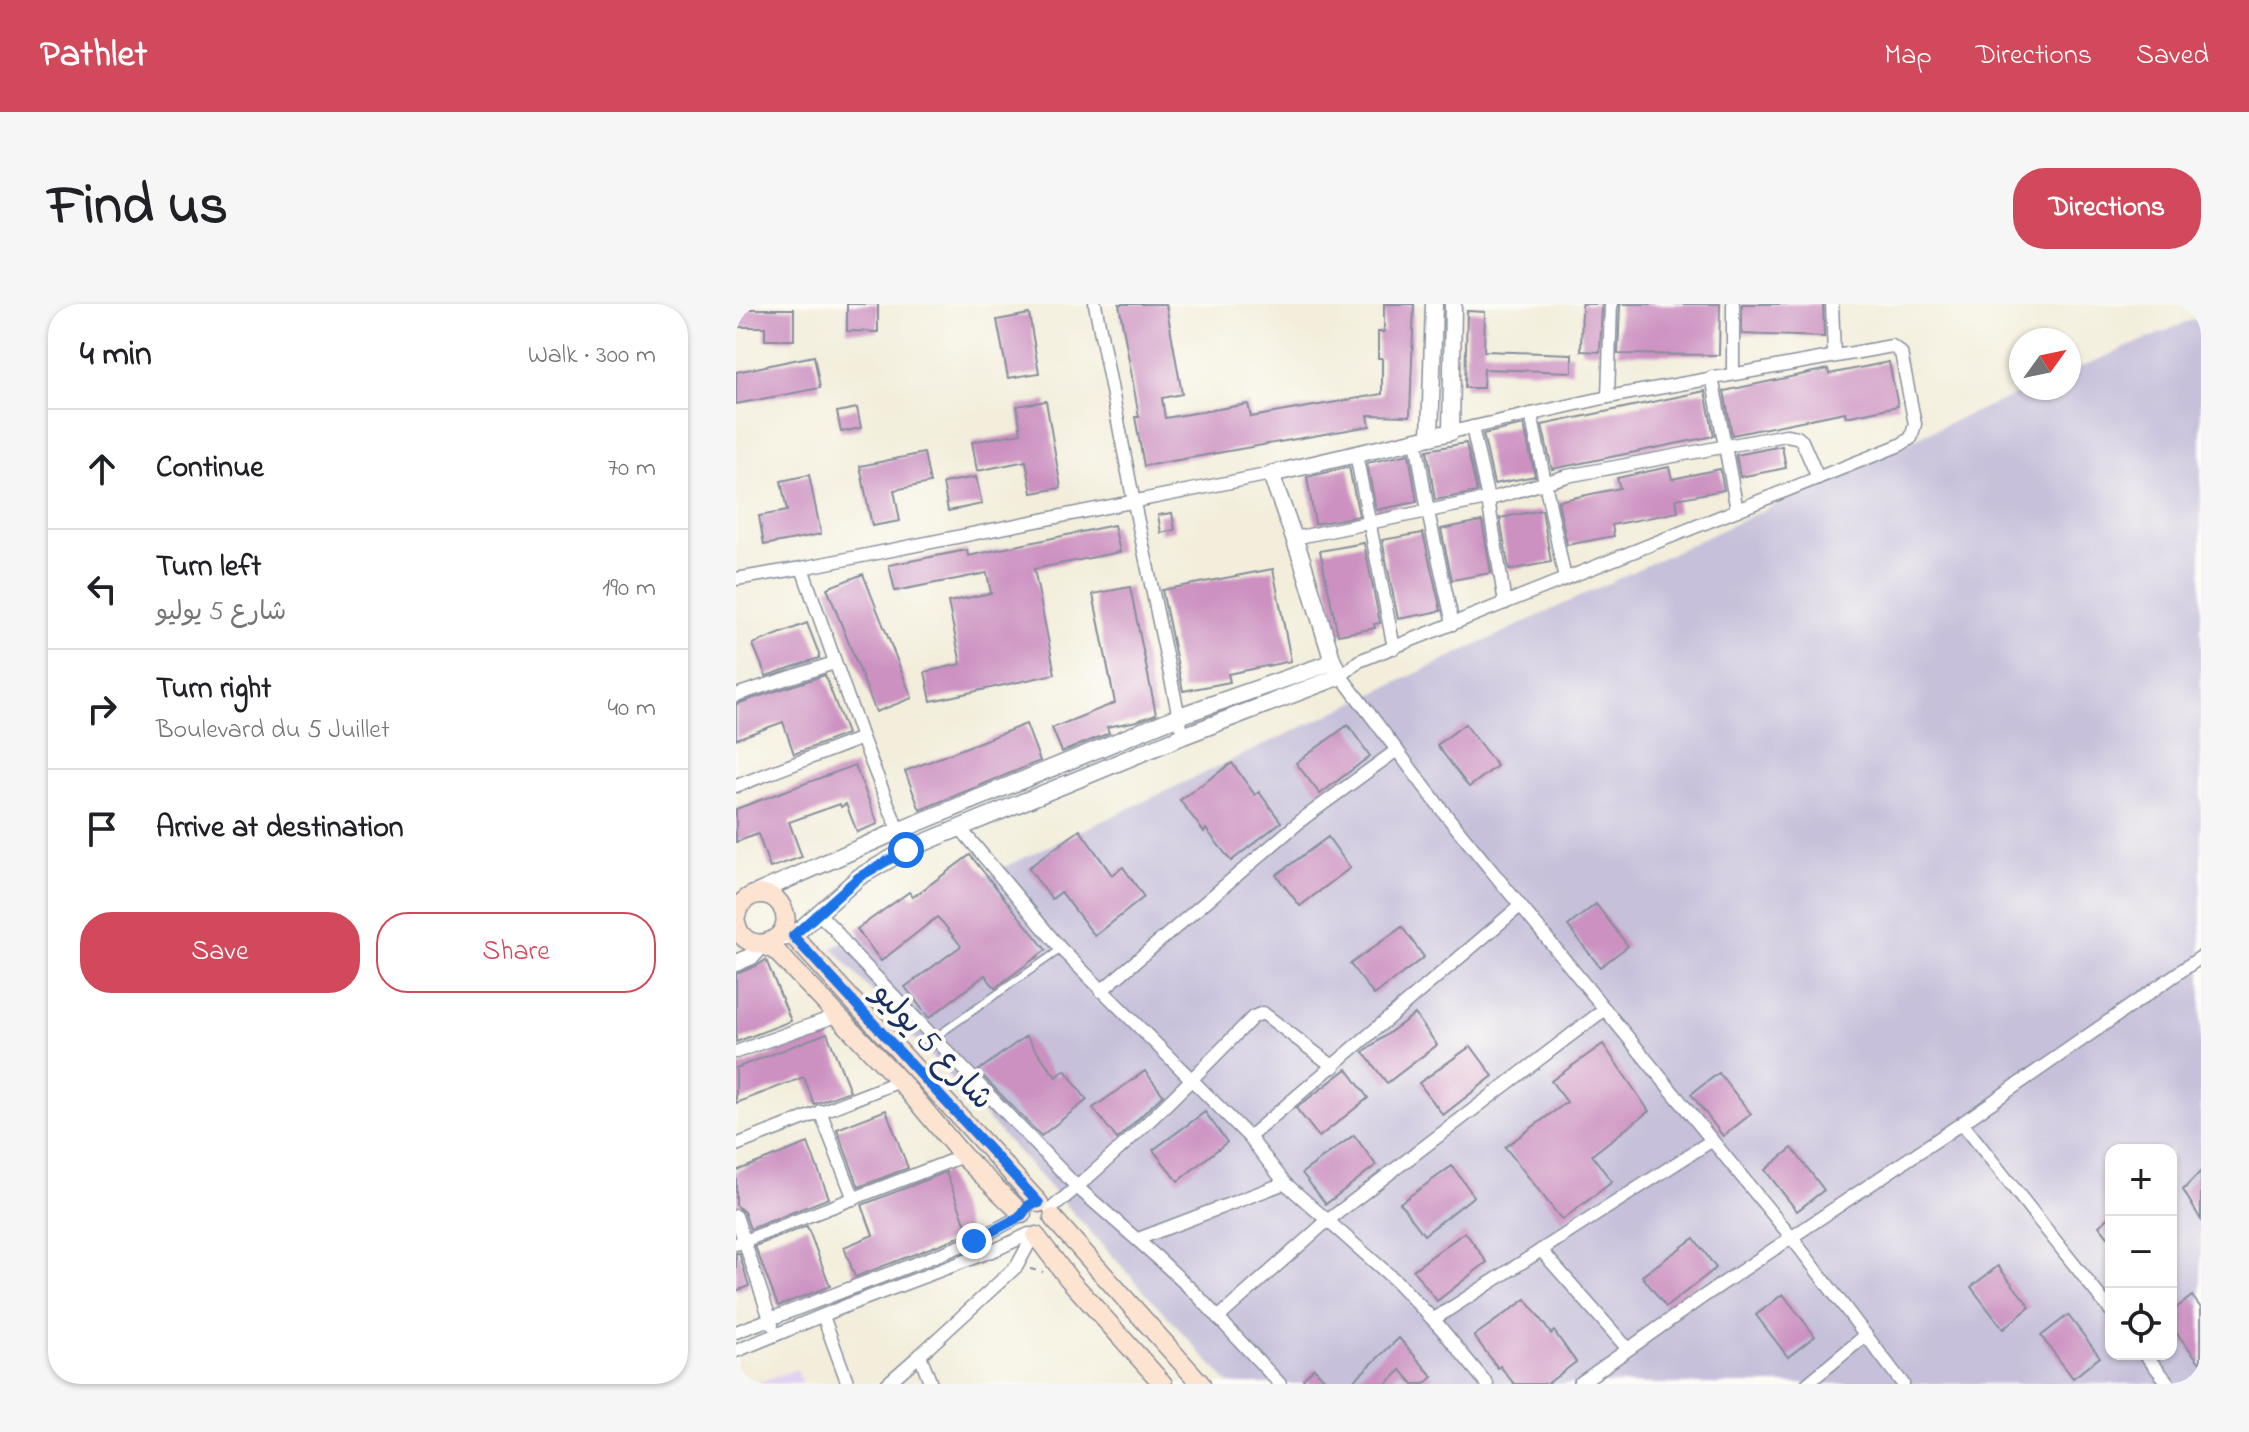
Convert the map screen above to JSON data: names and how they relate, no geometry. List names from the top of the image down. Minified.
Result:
{"streets":{"main road":["شارع 5 يوليو"]},"north":"top right","page":{"header":"Pathlet","nav":["Map","Directions","Saved"],"title":"Find us","buttons":["Directions",["Save","Share"]],"heading":["4 min","Walk · 300 m"],"list":[["Continue","70 m"],["Turn left","شارع 5 يوليو","190 m"],["Turn right","Boulevard du 5 Juillet","40 m"],"Arrive at destination"],"map_buttons":["+","−"]}}
